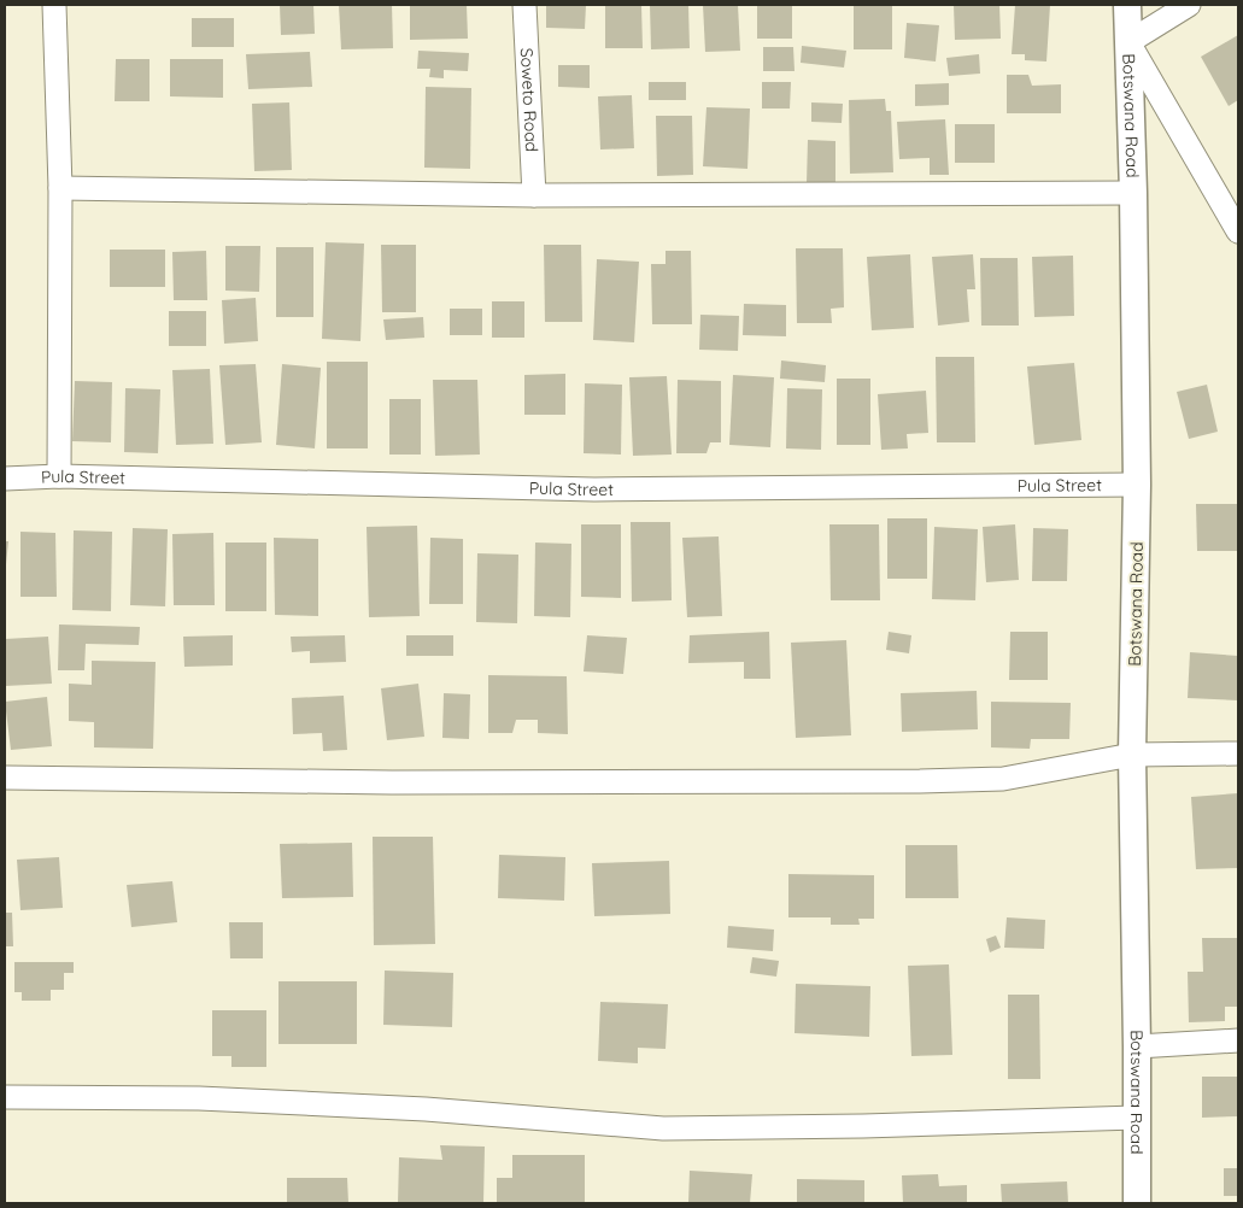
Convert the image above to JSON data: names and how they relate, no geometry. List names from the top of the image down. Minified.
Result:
{"streets":{"street":["Soweto Road","Botswana Road","Pula Street"]},"crossings":[["Botswana Road","Pula Street"]]}
